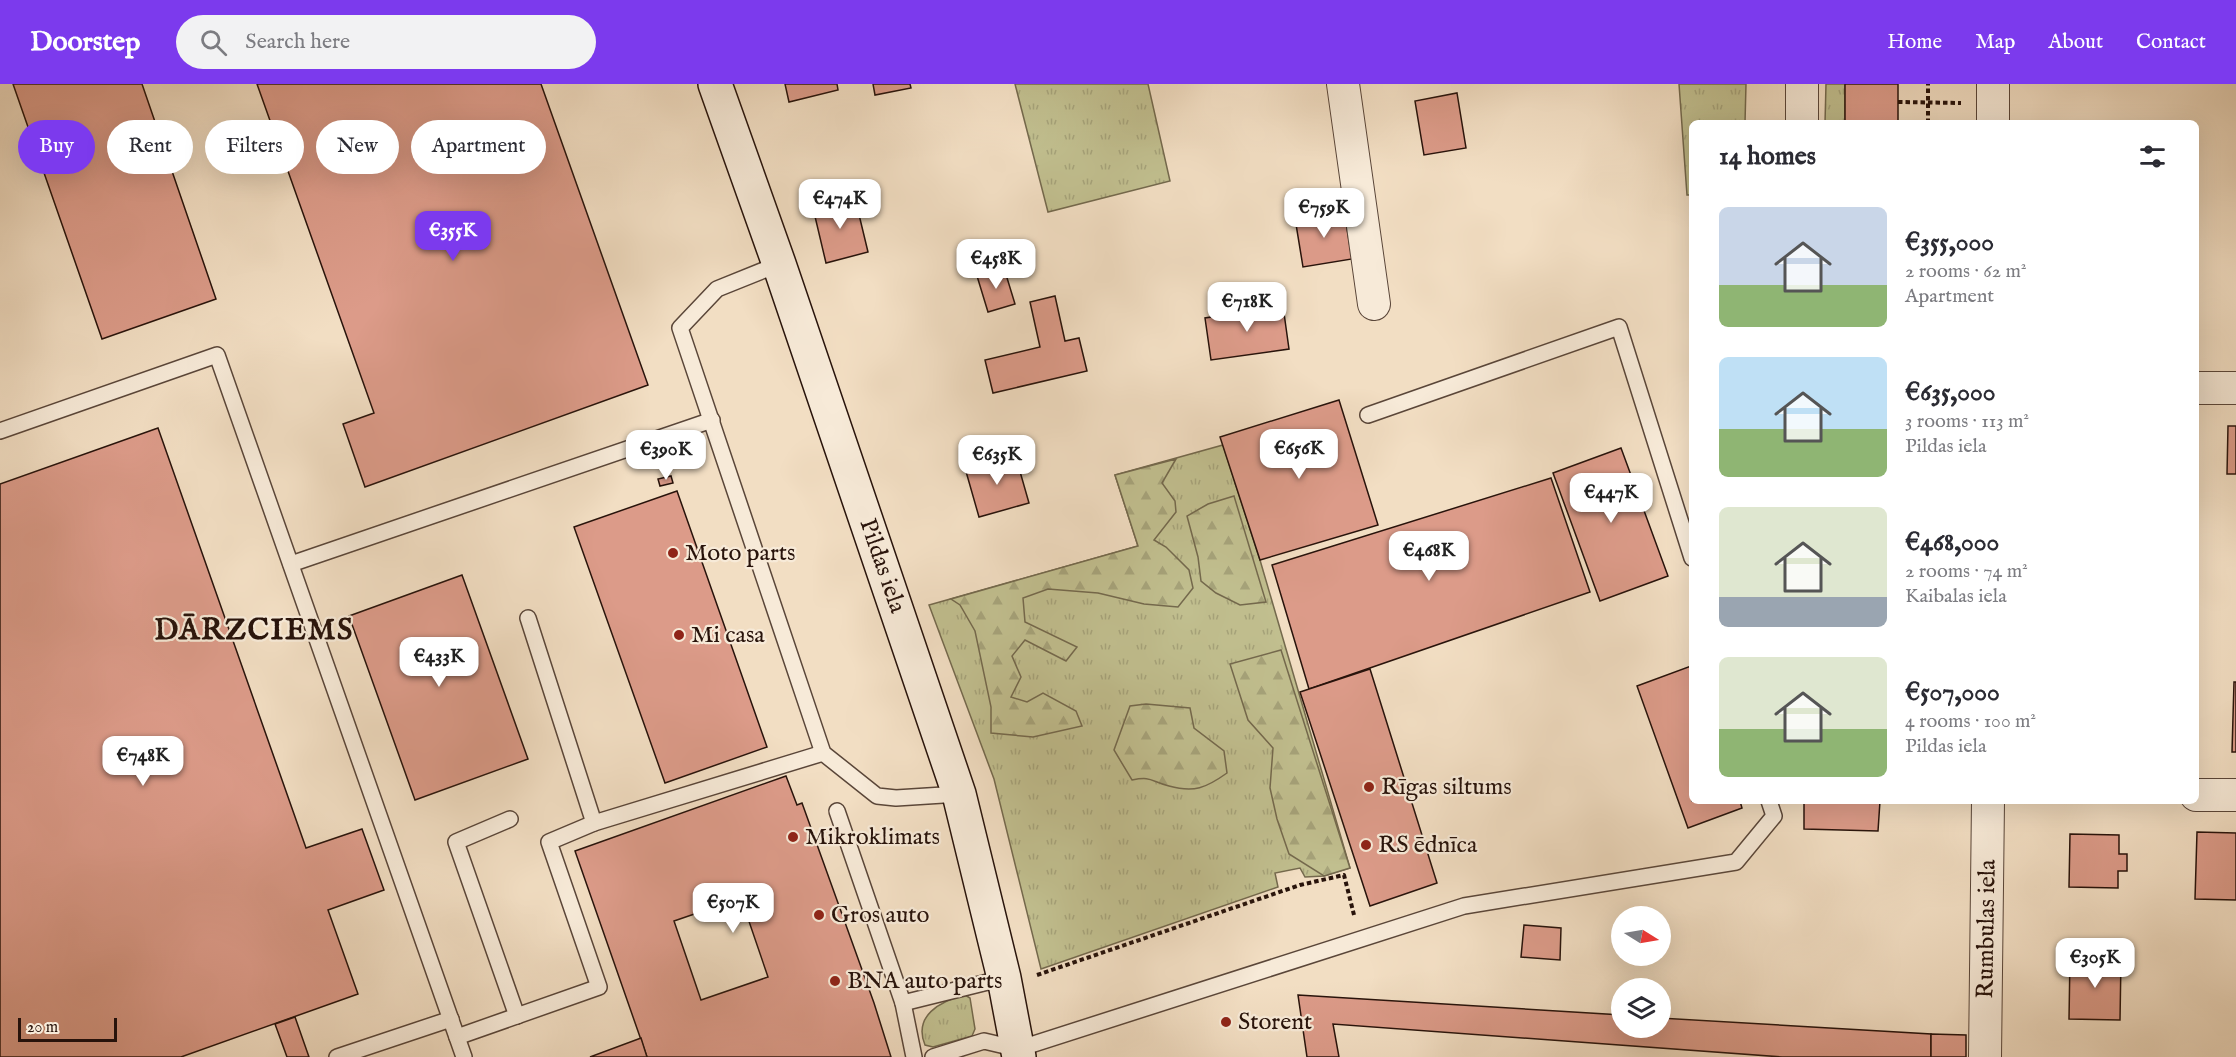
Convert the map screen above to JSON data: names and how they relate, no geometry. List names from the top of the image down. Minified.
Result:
{"streets":{"street":["Pildas iela","Rumbulas iela"]},"districts":["DĀRZCIEMS"],"places":["Moto parts","Mi casa","Rīgas siltums","Mikroklimats","RS ēdnīca","Gros auto","BNA auto parts","Storent"],"scale_bar":"20 m","north":"right","page":{"header":"Doorstep","search":"Search here","nav":["Home","Map","About","Contact"],"chip":["Buy","Rent","Filters","New","Apartment"],"heading":"14 homes","price":["€474K","€759K","€355K","€458K","€718K","€656K","€390K","€635K","€447K","€468K","€433K","€748K","€507K","€305K"],"list":[{"name":"€355,000","note":"2 rooms · 62 m² · Apartment"},{"name":"€635,000","note":"3 rooms · 113 m² · Pildas iela"},{"name":"€468,000","note":"2 rooms · 74 m² · Kaibalas iela"},{"name":"€507,000","note":"4 rooms · 100 m² · Pildas iela"}],"scale":"20 m"}}
